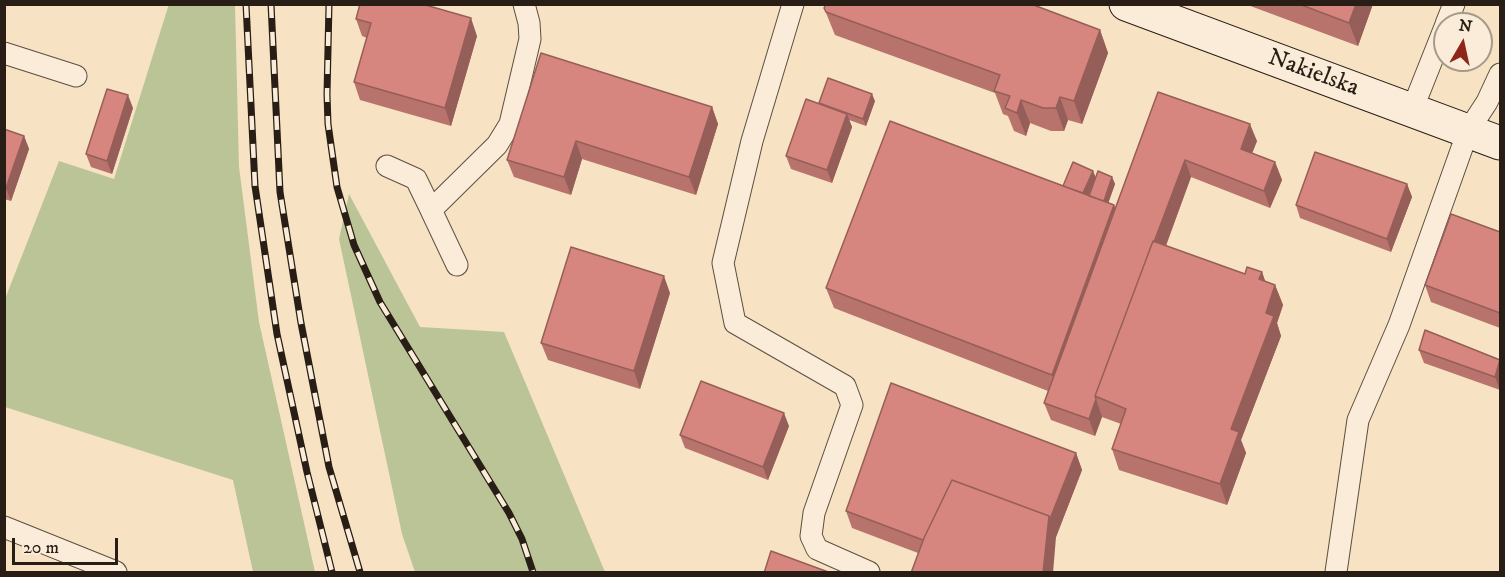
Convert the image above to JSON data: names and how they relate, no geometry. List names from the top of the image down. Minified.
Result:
{"streets":{"street":["Nakielska"]},"scale_bar":"20 m","north":"top"}
